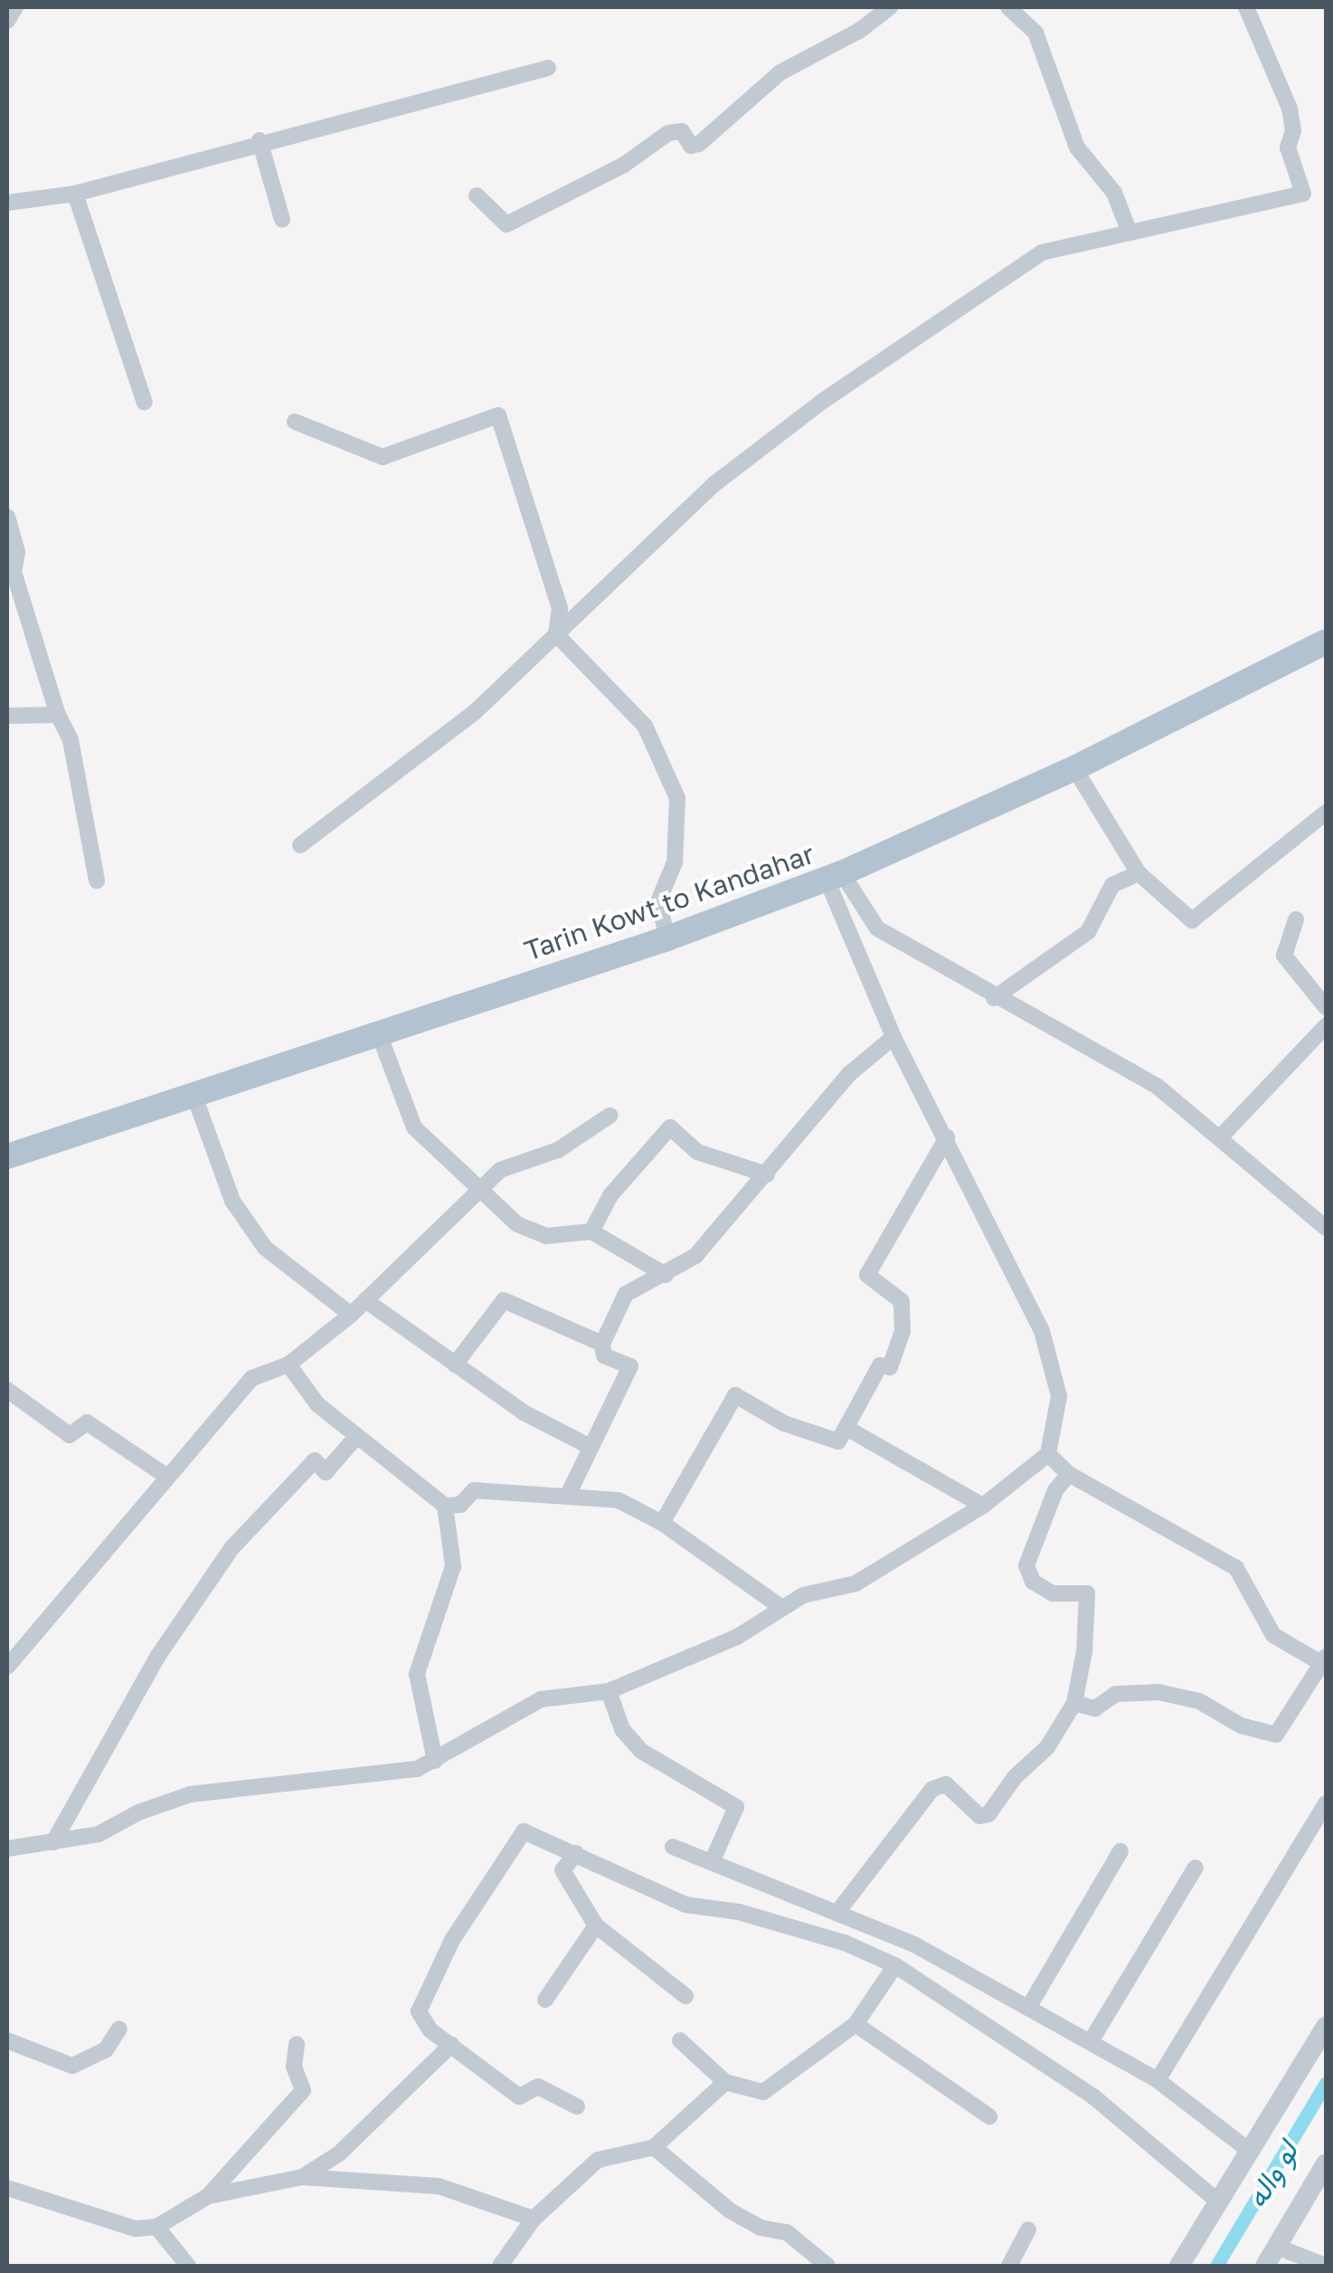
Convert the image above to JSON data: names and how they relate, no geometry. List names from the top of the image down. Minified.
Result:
{"streets":{"main road":["Tarin Kowt to Kandahar"]},"water":["لو واله"]}
